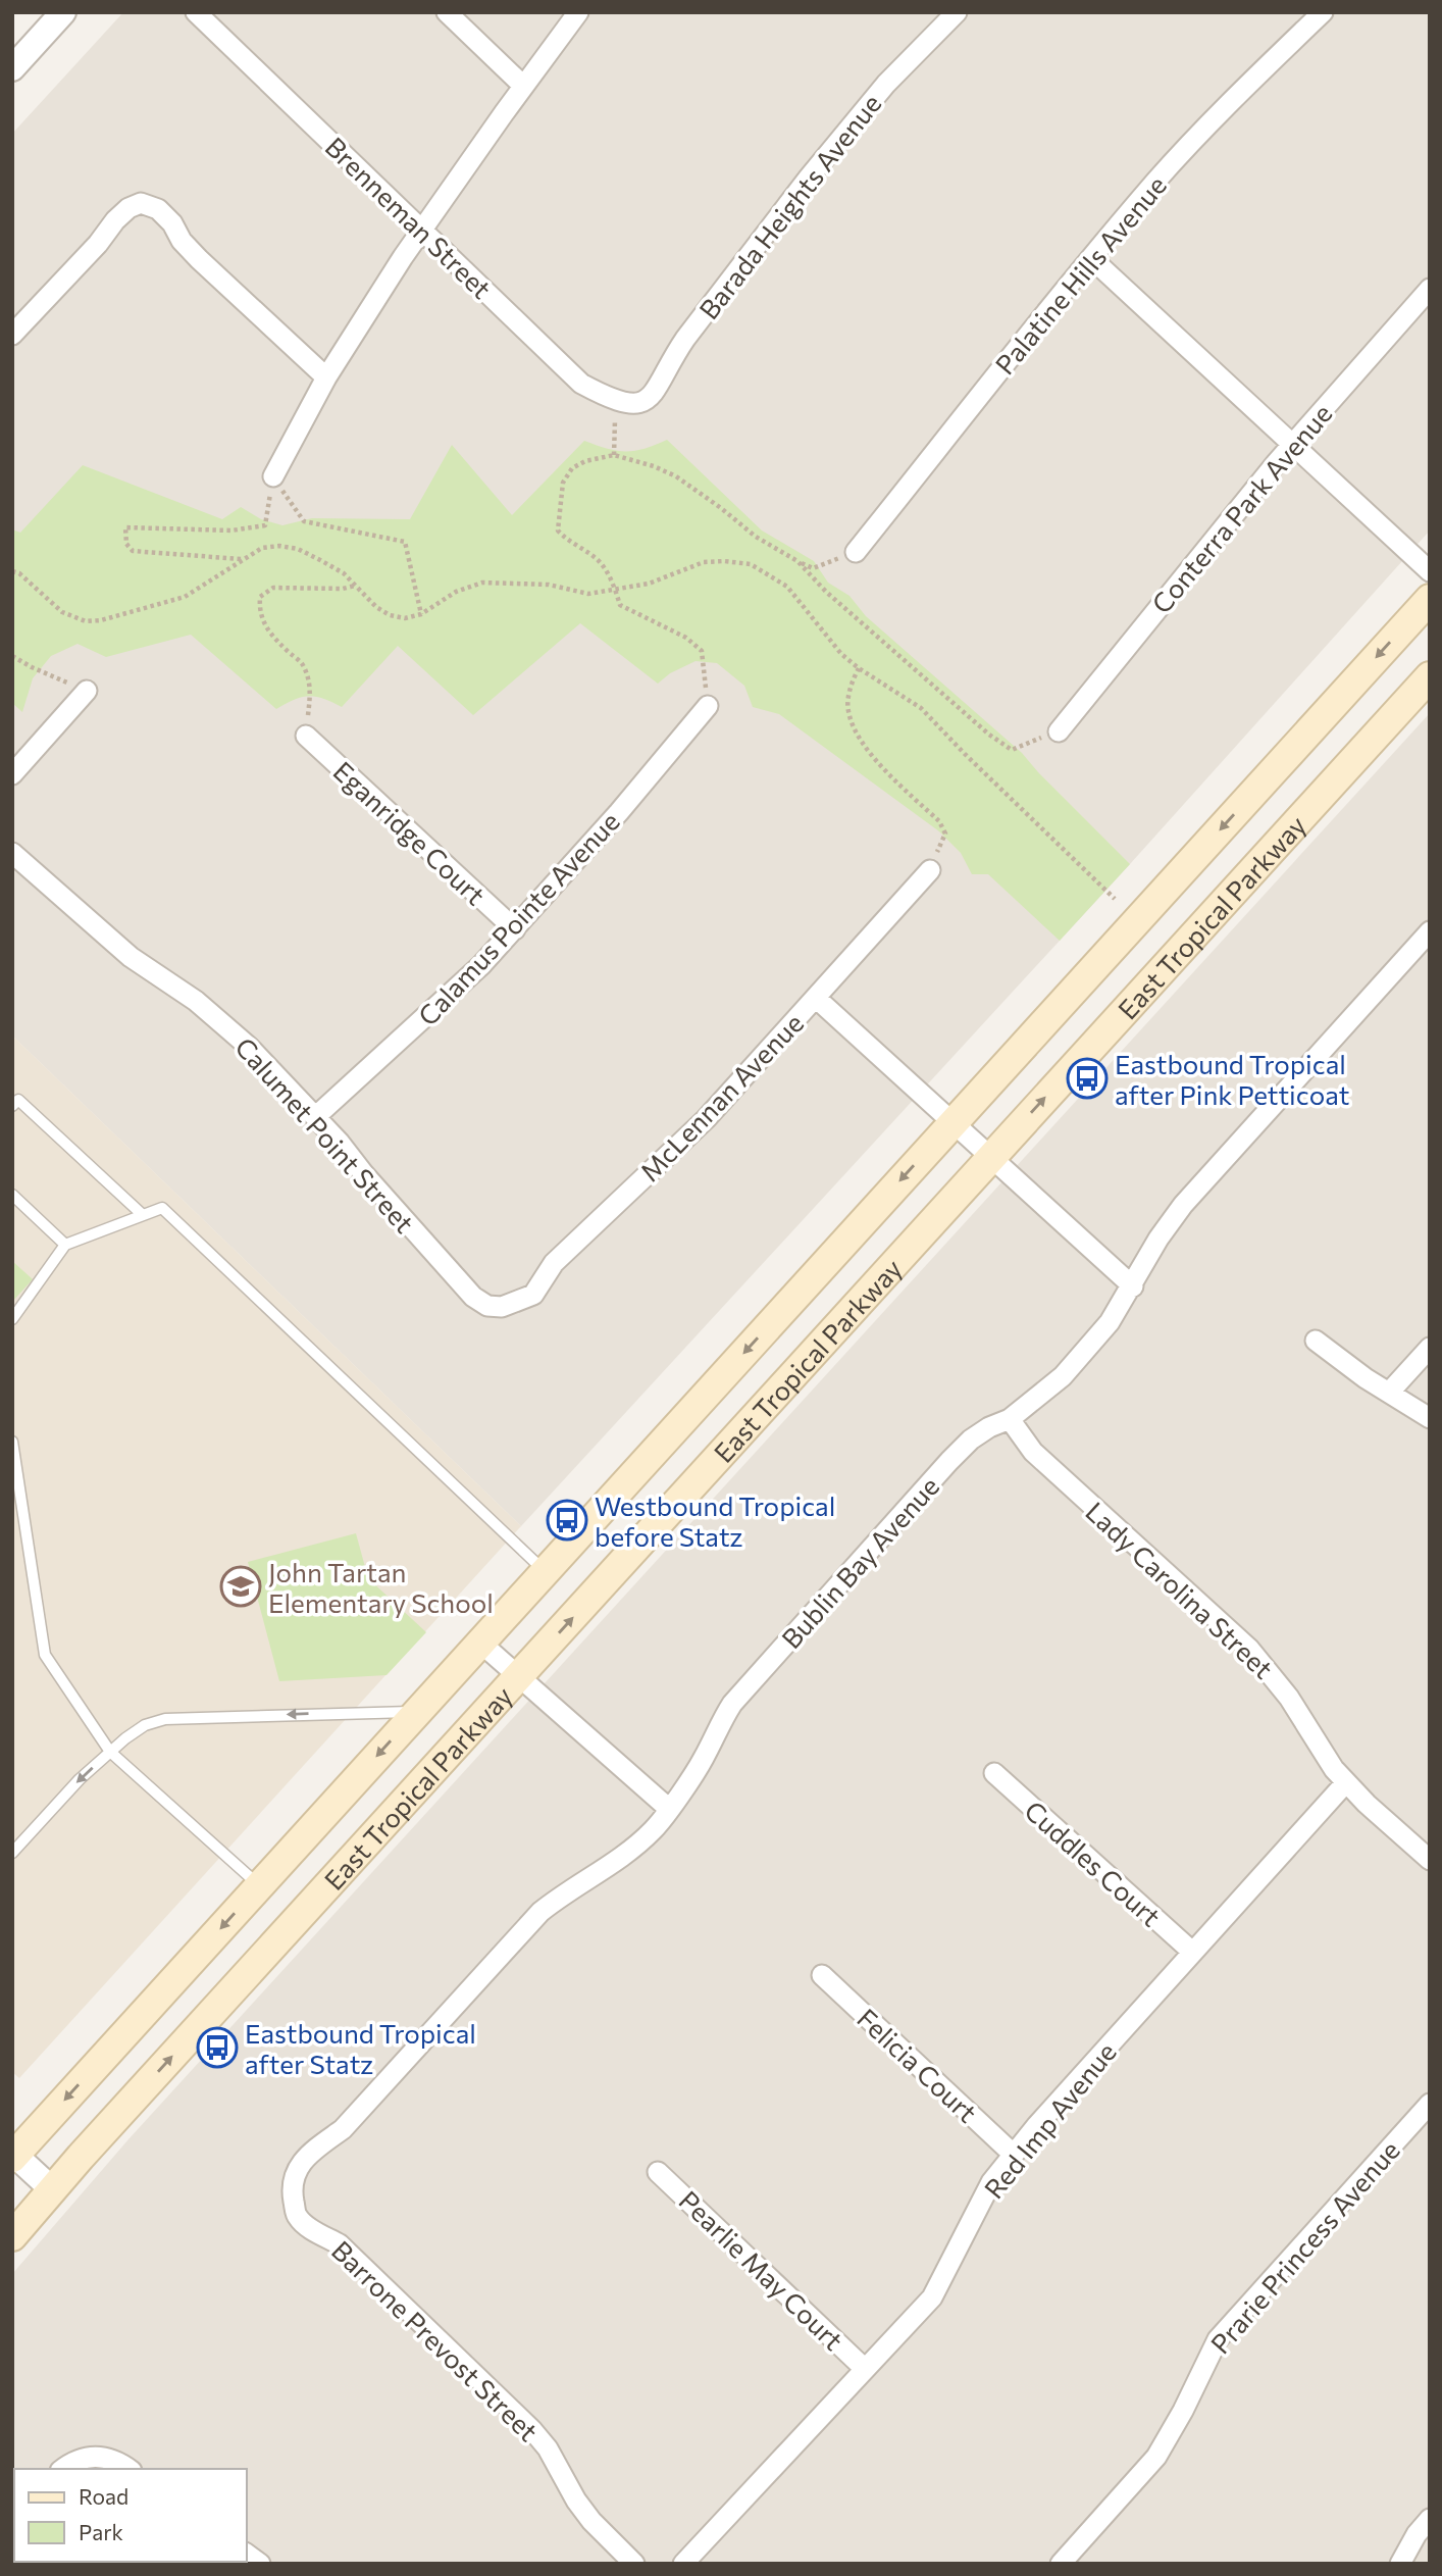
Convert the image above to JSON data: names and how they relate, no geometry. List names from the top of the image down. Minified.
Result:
{"streets":{"main road":["East Tropical Parkway"],"street":["Barada Heights Avenue","Brenneman Street","Palatine Hills Avenue","Conterra Park Avenue","Eganridge Court","Calamus Pointe Avenue","McLennan Avenue","Calumet Point Street","Bublin Bay Avenue","Lady Carolina Street","Cuddles Court","Felicia Court","Red Imp Avenue","Prarie Princess Avenue","Pearlie May Court","Barrone Prevost Street"]},"crossings":[["Barada Heights Avenue","Brenneman Street"],["Eganridge Court","Calamus Pointe Avenue"],["Calamus Pointe Avenue","Calumet Point Street"],["McLennan Avenue","Calumet Point Street"],["Bublin Bay Avenue","Lady Carolina Street"],["Bublin Bay Avenue","Barrone Prevost Street"],["Lady Carolina Street","Red Imp Avenue"],["Cuddles Court","Red Imp Avenue"],["Felicia Court","Red Imp Avenue"],["Red Imp Avenue","Pearlie May Court"]],"places":{"bus stop":["Eastbound Tropical after Pink Petticoat","Westbound Tropical before Statz","Eastbound Tropical after Statz"],"school or university":["John Tartan Elementary School"]},"legend":["Road","Park"]}
